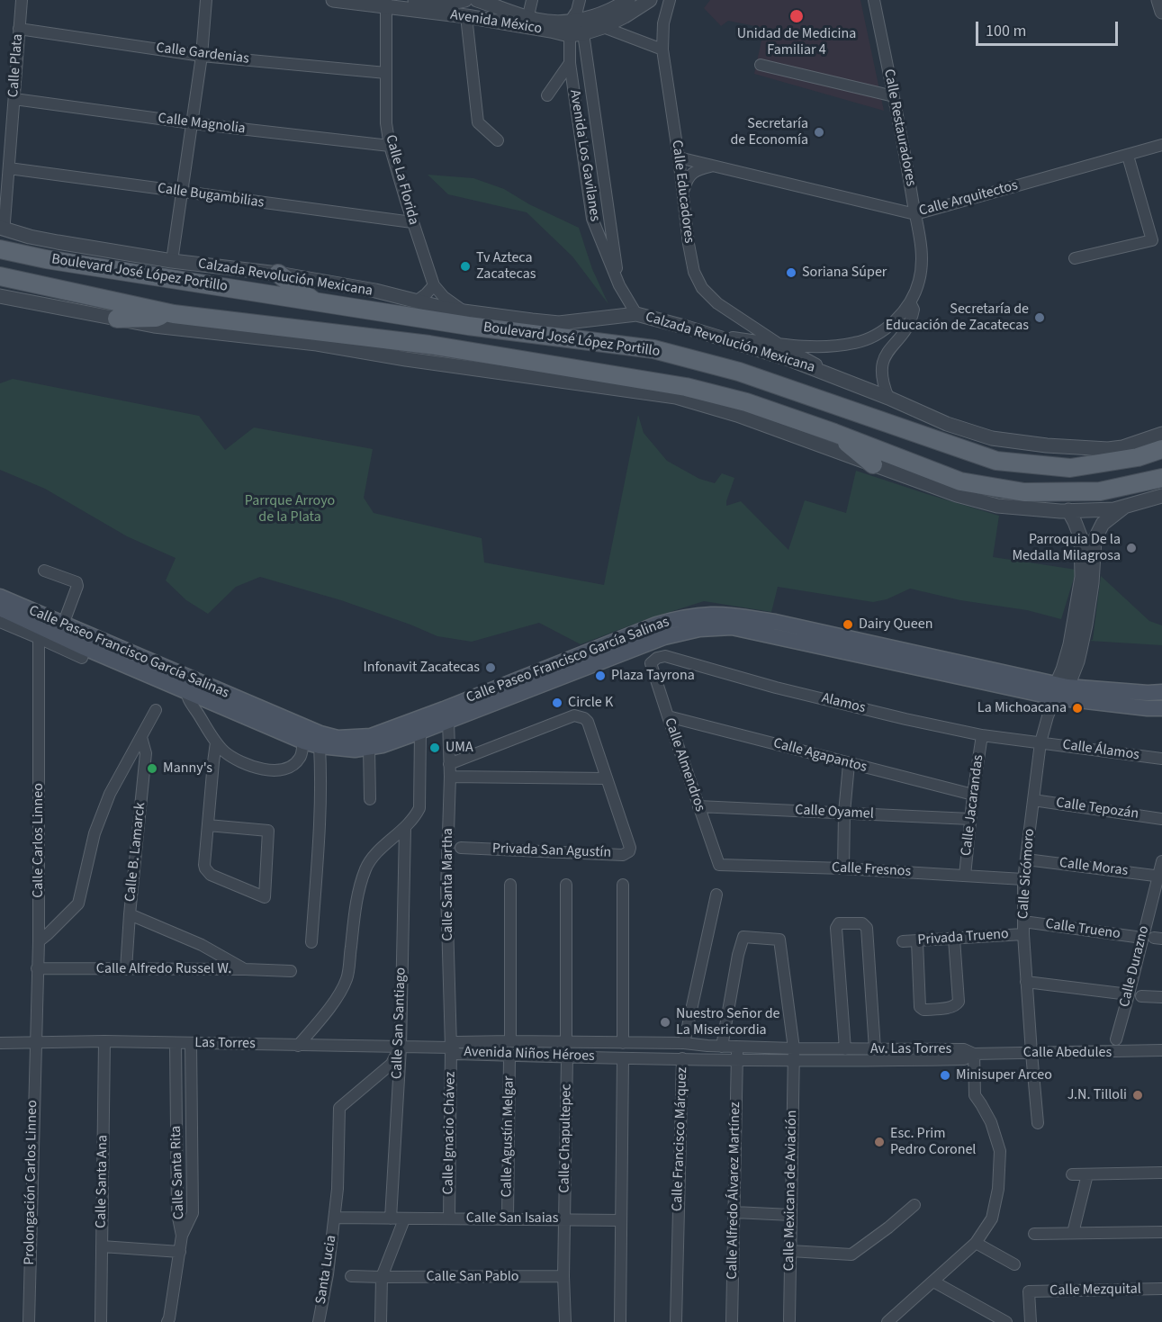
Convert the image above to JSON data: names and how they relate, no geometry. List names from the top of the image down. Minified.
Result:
{"streets":{"main road":["Boulevard José López Portillo","Calle Paseo Francisco García Salinas"],"street":["Avenida México","Calle Gardenias","Calle Plata","Calle Magnolia","Calle Restauradores","Avenida Los Gavilanes","Calle La Florida","Calle Educadores","Calle Bugambilias","Calle Arquitectos","Calzada Revolución Mexicana","Alamos","Calle Álamos","Calle Agapantos","Calle Almendros","Calle Jacarandas","Calle Tepozán","Calle Oyamel","Calle Carlos Linneo","Privada San Agustín","Calle B. Lamarck","Calle Moras","Calle Fresnos","Calle Sicómoro","Calle Santa Martha","Calle Trueno","Privada Trueno","Calle Durazno","Calle Alfredo Russel W.","Calle San Santiago","Las Torres","Av. Las Torres","Calle Abedules","Avenida Niños Héroes","Calle Ignacio Chávez","Calle Agustín Melgar","Calle Chapultepec","Calle Francisco Márquez","Calle Santa Rita","Calle Santa Ana","Prolongación Carlos Linneo","Calle Alfredo Álvarez Martínez","Calle Mexicana de Aviación","Calle San Isaias","Santa Lucia","Calle San Pablo","Calle Mezquital"]},"crossings":[["Avenida México","Avenida Los Gavilanes"],["Avenida México","Calle La Florida"],["Calle Gardenias","Calle Plata"],["Calle Gardenias","Calle La Florida"],["Calle Plata","Calle Magnolia"],["Calle Plata","Calle Bugambilias"],["Calle Plata","Calzada Revolución Mexicana"],["Calle Magnolia","Calle La Florida"],["Calle Restauradores","Calle Educadores"],["Calle Restauradores","Calle Arquitectos"],["Calle Restauradores","Calzada Revolución Mexicana"],["Avenida Los Gavilanes","Calzada Revolución Mexicana"],["Calle La Florida","Calle Bugambilias"],["Calle La Florida","Calzada Revolución Mexicana"],["Calle Educadores","Calle Arquitectos"],["Calle Educadores","Calzada Revolución Mexicana"],["Calle Paseo Francisco García Salinas","Calle Sicómoro"],["Calle Paseo Francisco García Salinas","Calle Santa Martha"],["Alamos","Calle Álamos"],["Alamos","Calle Almendros"],["Alamos","Calle Jacarandas"],["Alamos","Calle Sicómoro"],["Calle Álamos","Calle Sicómoro"],["Calle Agapantos","Calle Almendros"],["Calle Agapantos","Calle Jacarandas"],["Calle Almendros","Calle Oyamel"],["Calle Almendros","Calle Fresnos"],["Calle Jacarandas","Calle Oyamel"],["Calle Jacarandas","Calle Fresnos"],["Calle Tepozán","Calle Sicómoro"],["Calle Carlos Linneo","Calle Alfredo Russel W."],["Calle Carlos Linneo","Las Torres"],["Calle Carlos Linneo","Prolongación Carlos Linneo"],["Privada San Agustín","Calle Santa Martha"],["Calle B. Lamarck","Calle Alfredo Russel W."],["Calle Moras","Calle Sicómoro"],["Calle Moras","Calle Durazno"],["Calle Fresnos","Calle Sicómoro"],["Calle Sicómoro","Calle Trueno"],["Calle Sicómoro","Privada Trueno"],["Calle Sicómoro","Calle Abedules"],["Calle Santa Martha","Las Torres"],["Calle Santa Martha","Avenida Niños Héroes"],["Calle Santa Martha","Calle Ignacio Chávez"],["Calle Trueno","Calle Durazno"],["Calle San Santiago","Las Torres"],["Calle San Santiago","Calle San Isaias"],["Calle San Santiago","Santa Lucia"],["Las Torres","Avenida Niños Héroes"],["Las Torres","Calle Ignacio Chávez"],["Las Torres","Calle Santa Rita"],["Las Torres","Calle Santa Ana"],["Las Torres","Prolongación Carlos Linneo"],["Las Torres","Santa Lucia"],["Av. Las Torres","Calle Abedules"],["Av. Las Torres","Avenida Niños Héroes"],["Av. Las Torres","Calle Francisco Márquez"],["Av. Las Torres","Calle Alfredo Álvarez Martínez"],["Av. Las Torres","Calle Mexicana de Aviación"],["Avenida Niños Héroes","Calle Ignacio Chávez"],["Avenida Niños Héroes","Calle Agustín Melgar"],["Avenida Niños Héroes","Calle Chapultepec"],["Avenida Niños Héroes","Calle Francisco Márquez"],["Calle Ignacio Chávez","Calle San Isaias"],["Calle Agustín Melgar","Calle San Isaias"],["Calle Chapultepec","Calle San Isaias"],["Calle Chapultepec","Calle San Pablo"],["Calle San Isaias","Santa Lucia"]],"parks":["Parrque Arroyo de la Plata"],"places":["Unidad de Medicina Familiar 4","Secretaría de Economía","Tv Azteca Zacatecas","Soriana Súper","Secretaría de Educación de Zacatecas","Parroquia De la Medalla Milagrosa","Dairy Queen","Infonavit Zacatecas","Plaza Tayrona","Circle K","La Michoacana","UMA","Manny's","Nuestro Señor de La Misericordia","Minisuper Arceo","J.N. Tilloli","Esc. Prim Pedro Coronel"],"scale_bar":"100 m"}
